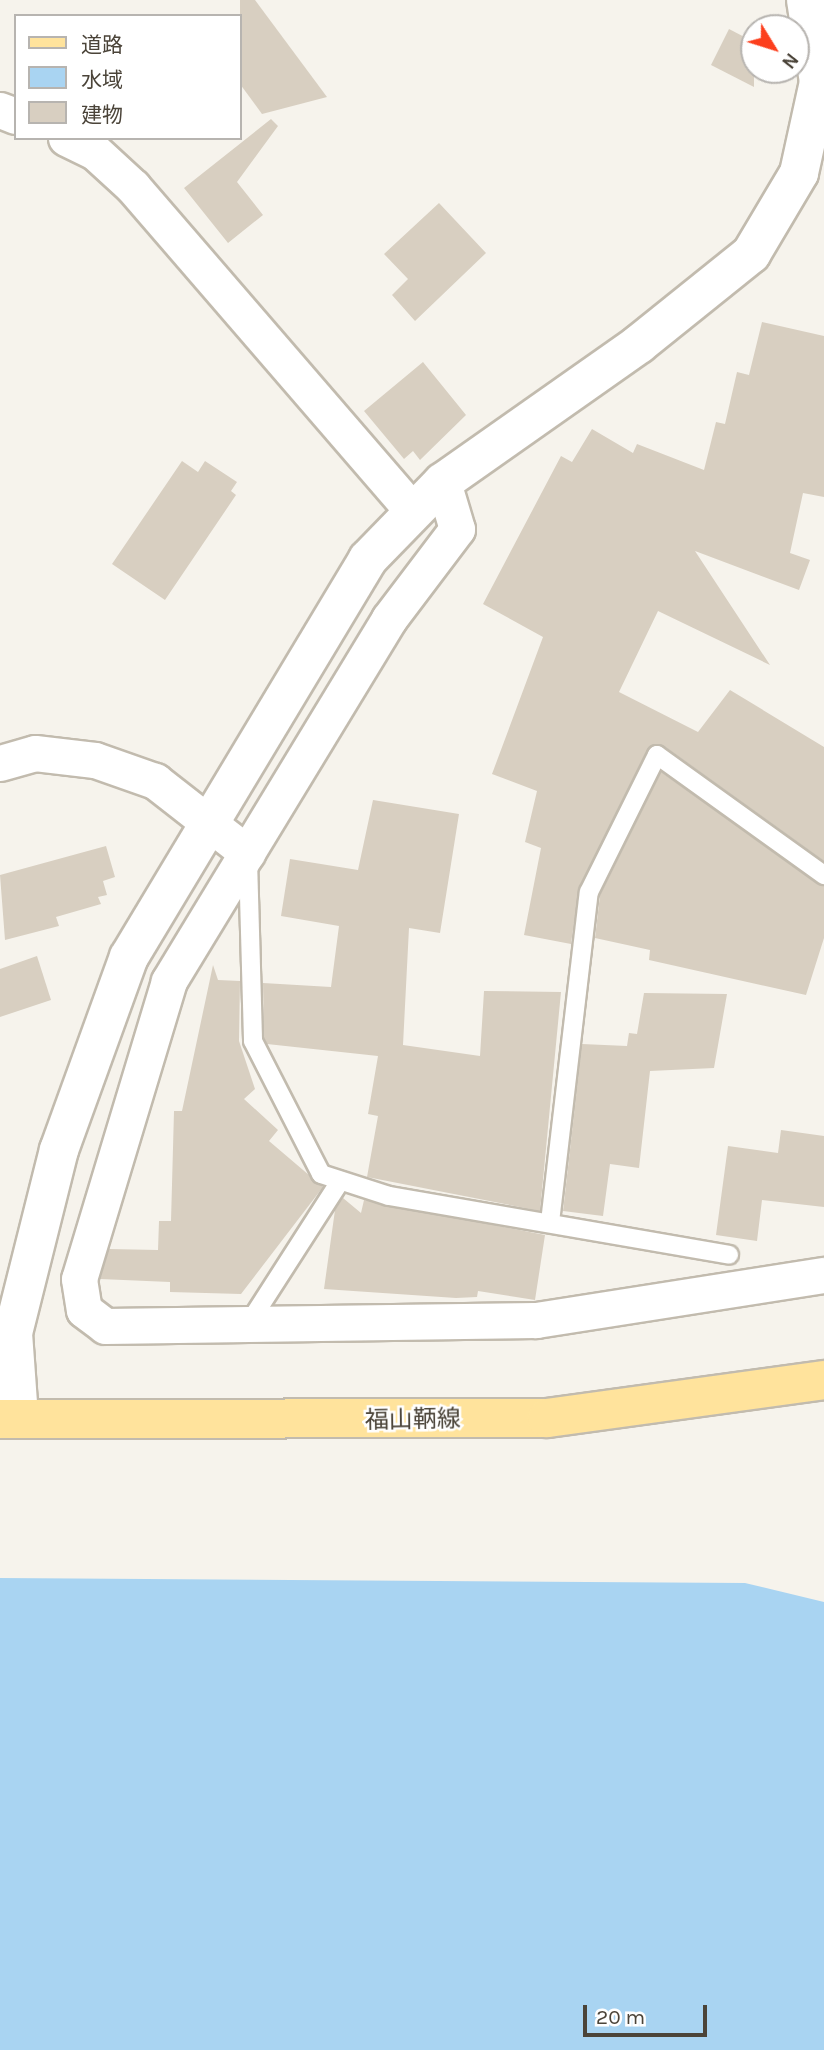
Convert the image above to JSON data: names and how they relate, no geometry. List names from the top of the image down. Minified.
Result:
{"streets":{"main road":["福山鞆線"]},"legend":["道路","水域","建物"],"scale_bar":"20 m","north":"bottom right"}
